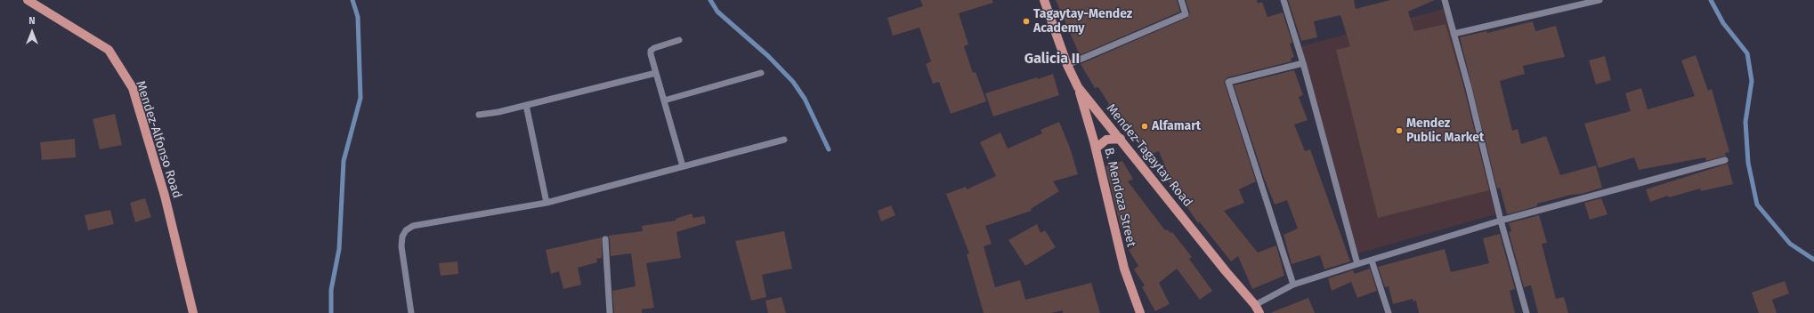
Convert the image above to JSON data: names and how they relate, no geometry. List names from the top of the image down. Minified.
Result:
{"streets":{"main road":["Mendez-Alfonso Road","Mendez-Tagaytay Road","B. Mendoza Street"]},"crossings":[["Mendez-Tagaytay Road","B. Mendoza Street"]],"districts":["Galicia II"],"places":["Tagaytay-Mendez Academy","Alfamart","Mendez Public Market"],"north":"top"}
